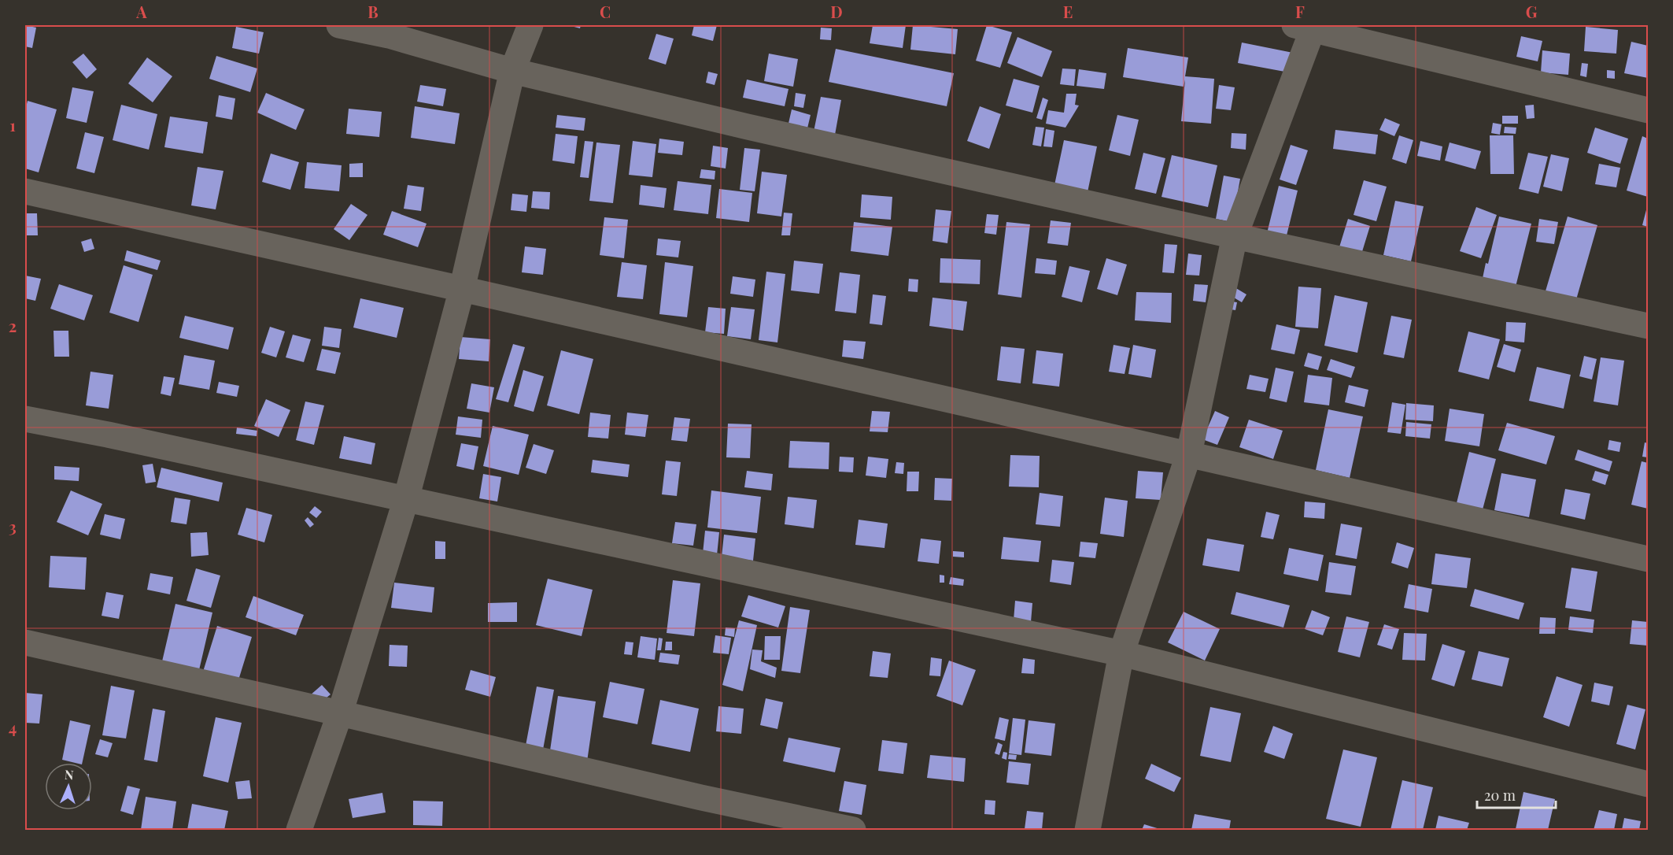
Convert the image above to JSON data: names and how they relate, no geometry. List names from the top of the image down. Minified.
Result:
{"scale_bar":"20 m","north":"top","grid":{"columns":["A","B","C","D","E","F","G"],"rows":["1","2","3","4"]}}
